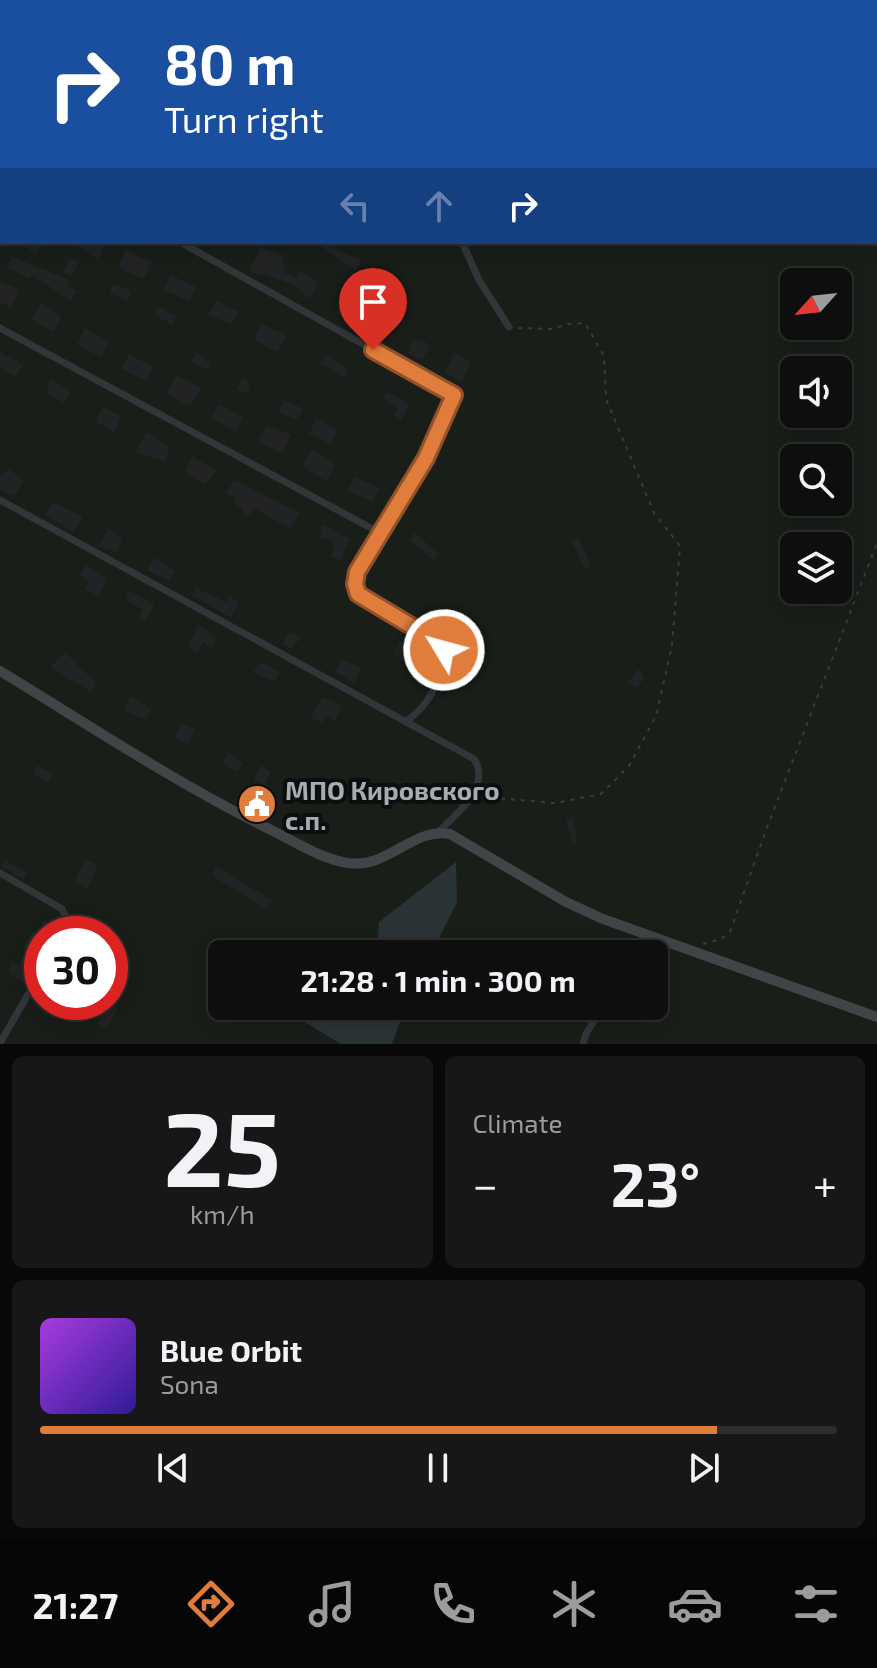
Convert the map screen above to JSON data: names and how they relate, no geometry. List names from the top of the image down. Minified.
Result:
{"places":{"public building":["МПО Кировского с.п."]},"north":"bottom left","page":{"turn":["80 m","Turn right"],"limit":"30","trip":"21:28 · 1 min · 300 m","tile":[["25","km/h"],"Climate"],"heat":["−","23°","+"],"song":["Blue Orbit","Sona"],"tabs":"21:27"}}
